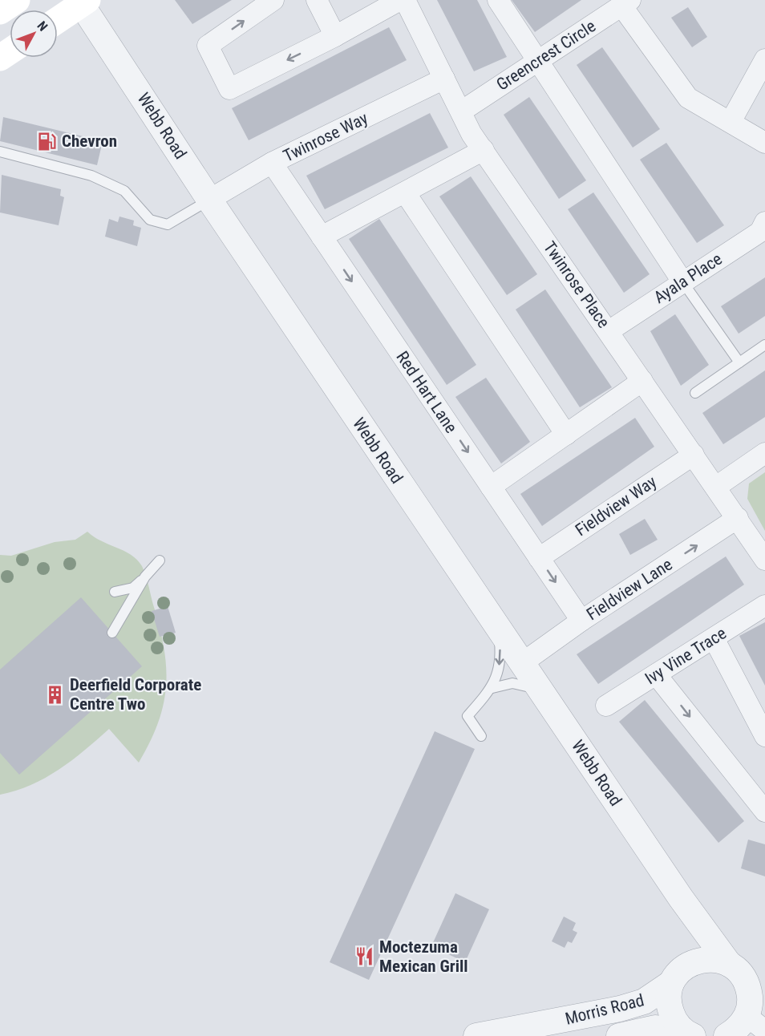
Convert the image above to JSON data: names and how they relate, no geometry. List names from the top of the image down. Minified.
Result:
{"streets":{"street":["Greencrest Circle","Webb Road","Twinrose Way","Ayala Place","Twinrose Place","Red Hart Lane","Fieldview Way","Fieldview Lane","Ivy Vine Trace","Morris Road"]},"crossings":[["Greencrest Circle","Twinrose Place"],["Webb Road","Twinrose Way"],["Webb Road","Fieldview Lane"],["Webb Road","Morris Road"],["Twinrose Way","Twinrose Place"],["Twinrose Way","Red Hart Lane"],["Ayala Place","Twinrose Place"],["Twinrose Place","Fieldview Way"],["Twinrose Place","Fieldview Lane"],["Red Hart Lane","Fieldview Way"],["Red Hart Lane","Fieldview Lane"]],"places":{"fuel station":["Chevron"],"building":["Deerfield Corporate Centre Two"],"restaurant":["Moctezuma Mexican Grill"]},"north":"top right"}
